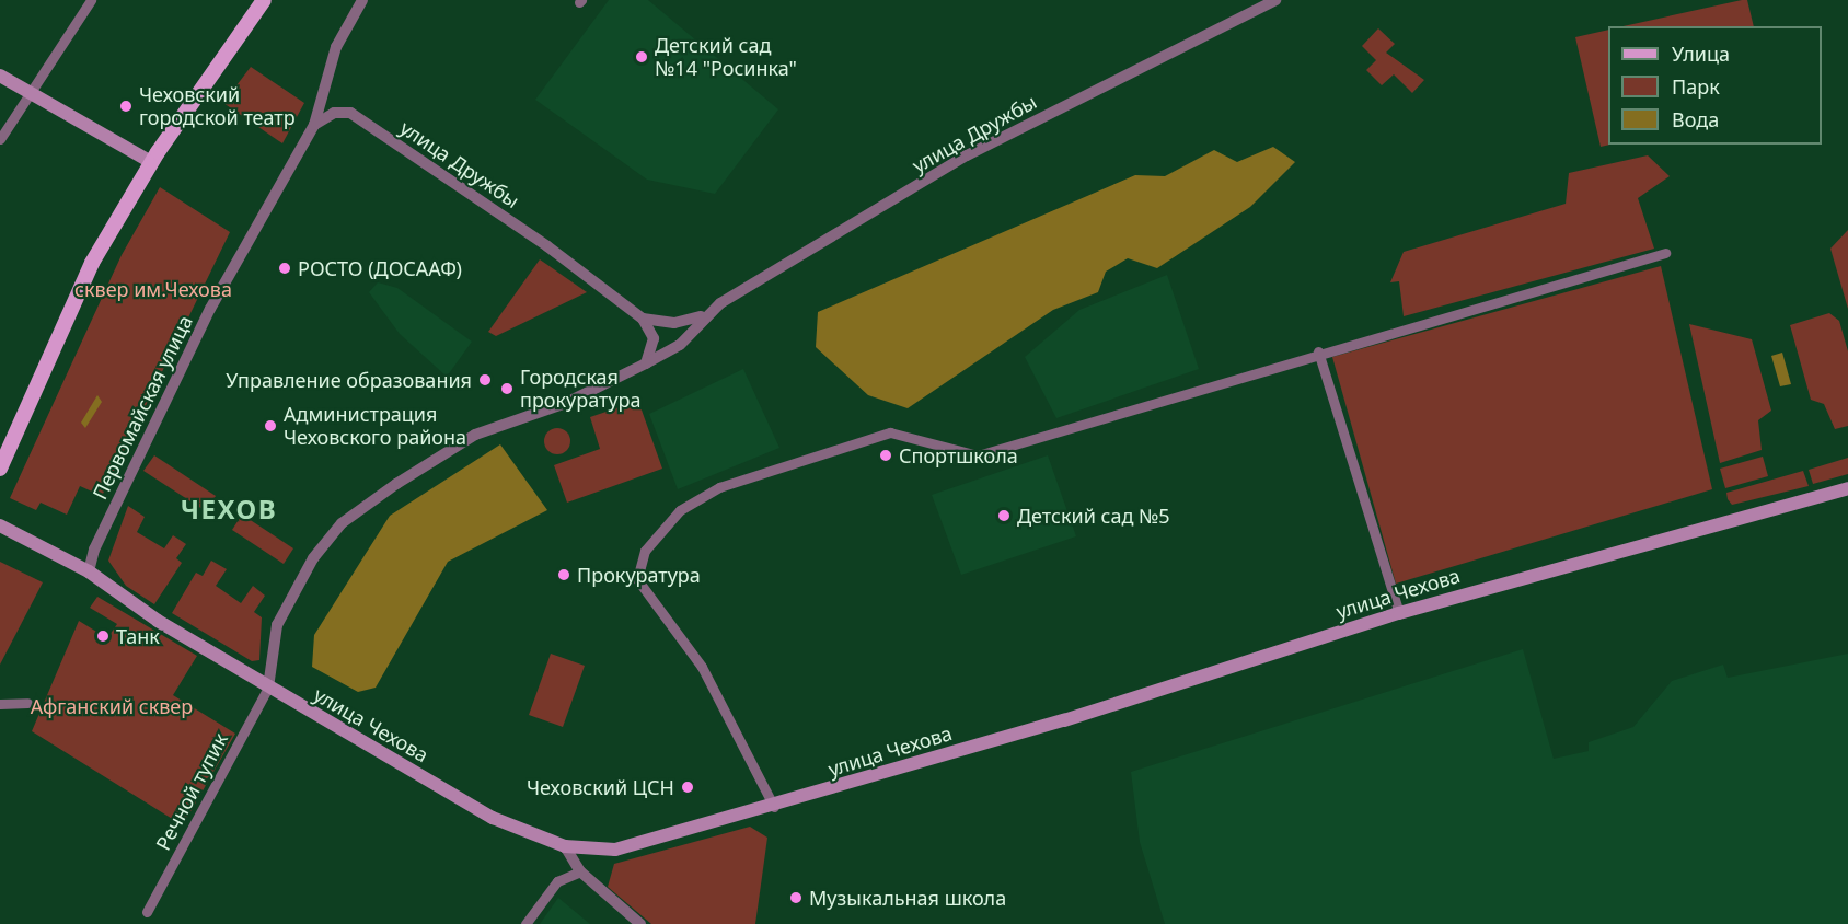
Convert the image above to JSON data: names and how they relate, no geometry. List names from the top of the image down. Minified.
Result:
{"streets":{"main road":["улица Чехова"],"street":["улица Дружбы","Первомайская улица","Речной тупик"]},"crossings":[["улица Дружбы","Первомайская улица"],["улица Дружбы","улица Чехова"],["улица Дружбы","Речной тупик"],["Первомайская улица","улица Чехова"],["улица Чехова","Речной тупик"]],"districts":["ЧЕХОВ"],"parks":["сквер им.Чехова","Афганский сквер"],"places":["Детский сад №14 \"Росинка\"","Чеховский городской театр","РОСТО (ДОСААФ)","Управление образования","Городская прокуратура","Администрация Чеховского района","Спортшкола","Детский сад №5","Прокуратура","Танк","Чеховский ЦСН","Музыкальная школа"],"legend":["Улица","Парк","Вода"]}
